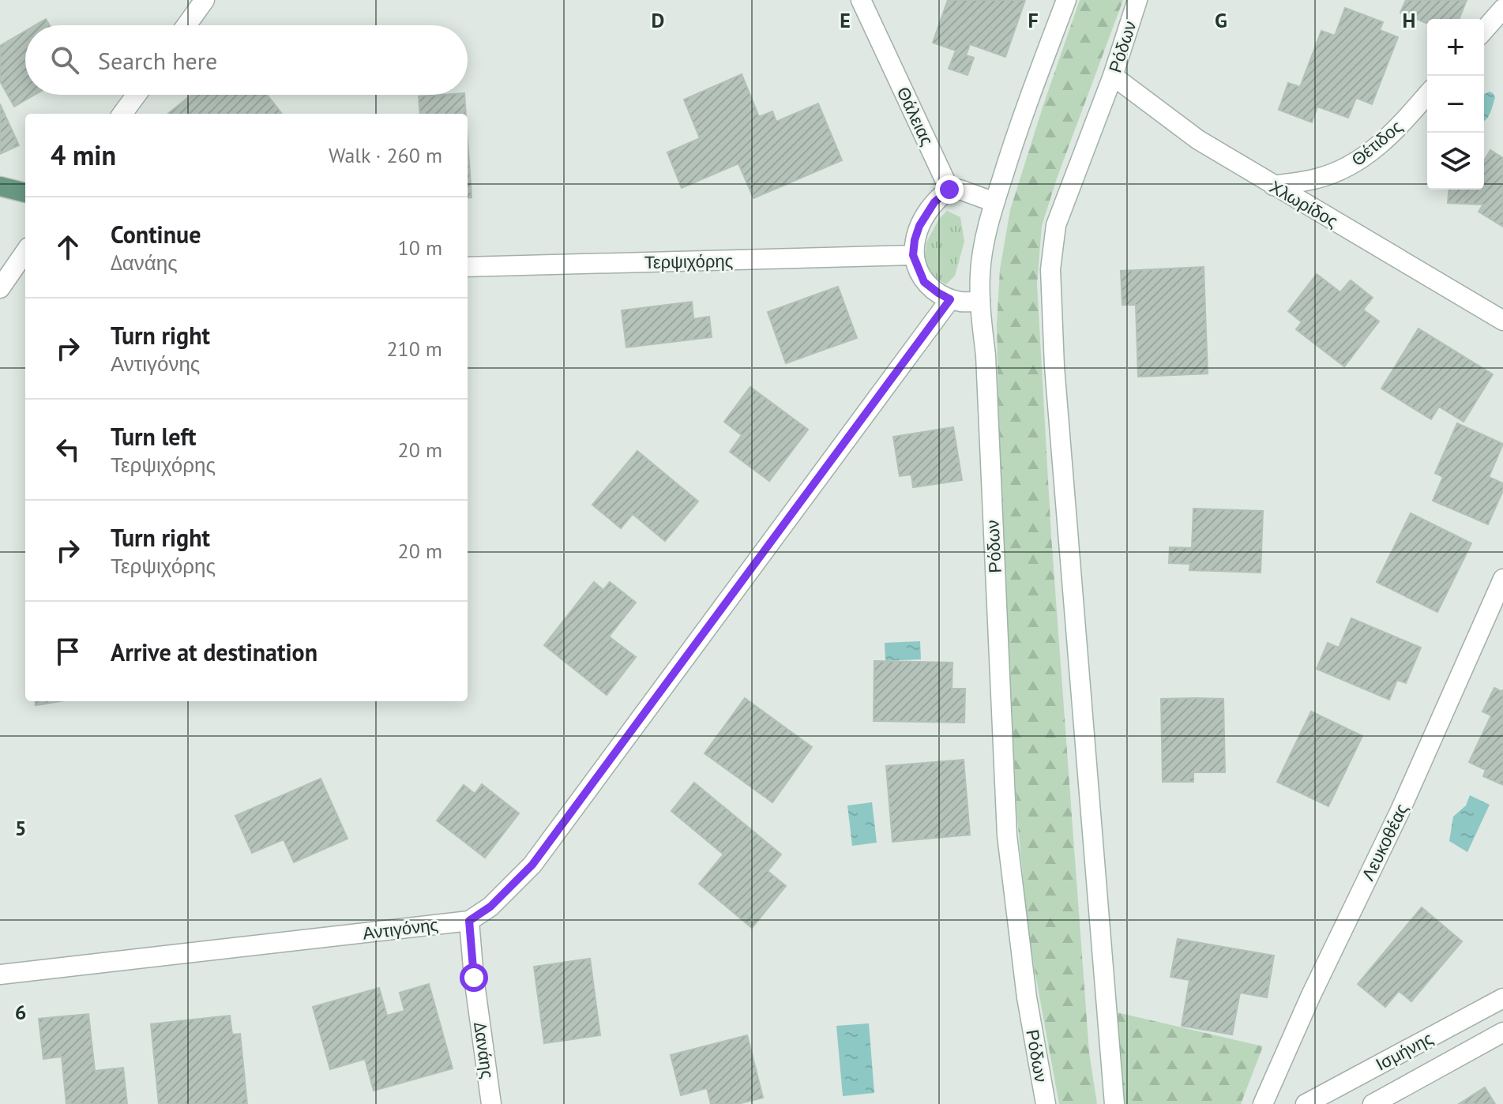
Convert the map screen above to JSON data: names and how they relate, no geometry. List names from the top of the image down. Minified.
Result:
{"streets":{"street":["Ρόδων","Θάλειας","Θέτιδος","Χλωρίδος","Τερψιχόρης","Λευκοθέας","Αντιγόνης","Δανάης","Ισμήνης"]},"crossings":[["Ρόδων","Χλωρίδος"],["Θέτιδος","Χλωρίδος"],["Αντιγόνης","Δανάης"]],"page":{"map_buttons":["+","−"],"search":"Search here","heading":["4 min","Walk · 260 m"],"list":[["Continue","Δανάης","10 m"],["Turn right","Αντιγόνης","210 m"],["Turn left","Τερψιχόρης","20 m"],["Turn right","Τερψιχόρης","20 m"],"Arrive at destination"]},"grid":{"columns":["D","E","F","G","H"],"rows":["5","6"]}}
